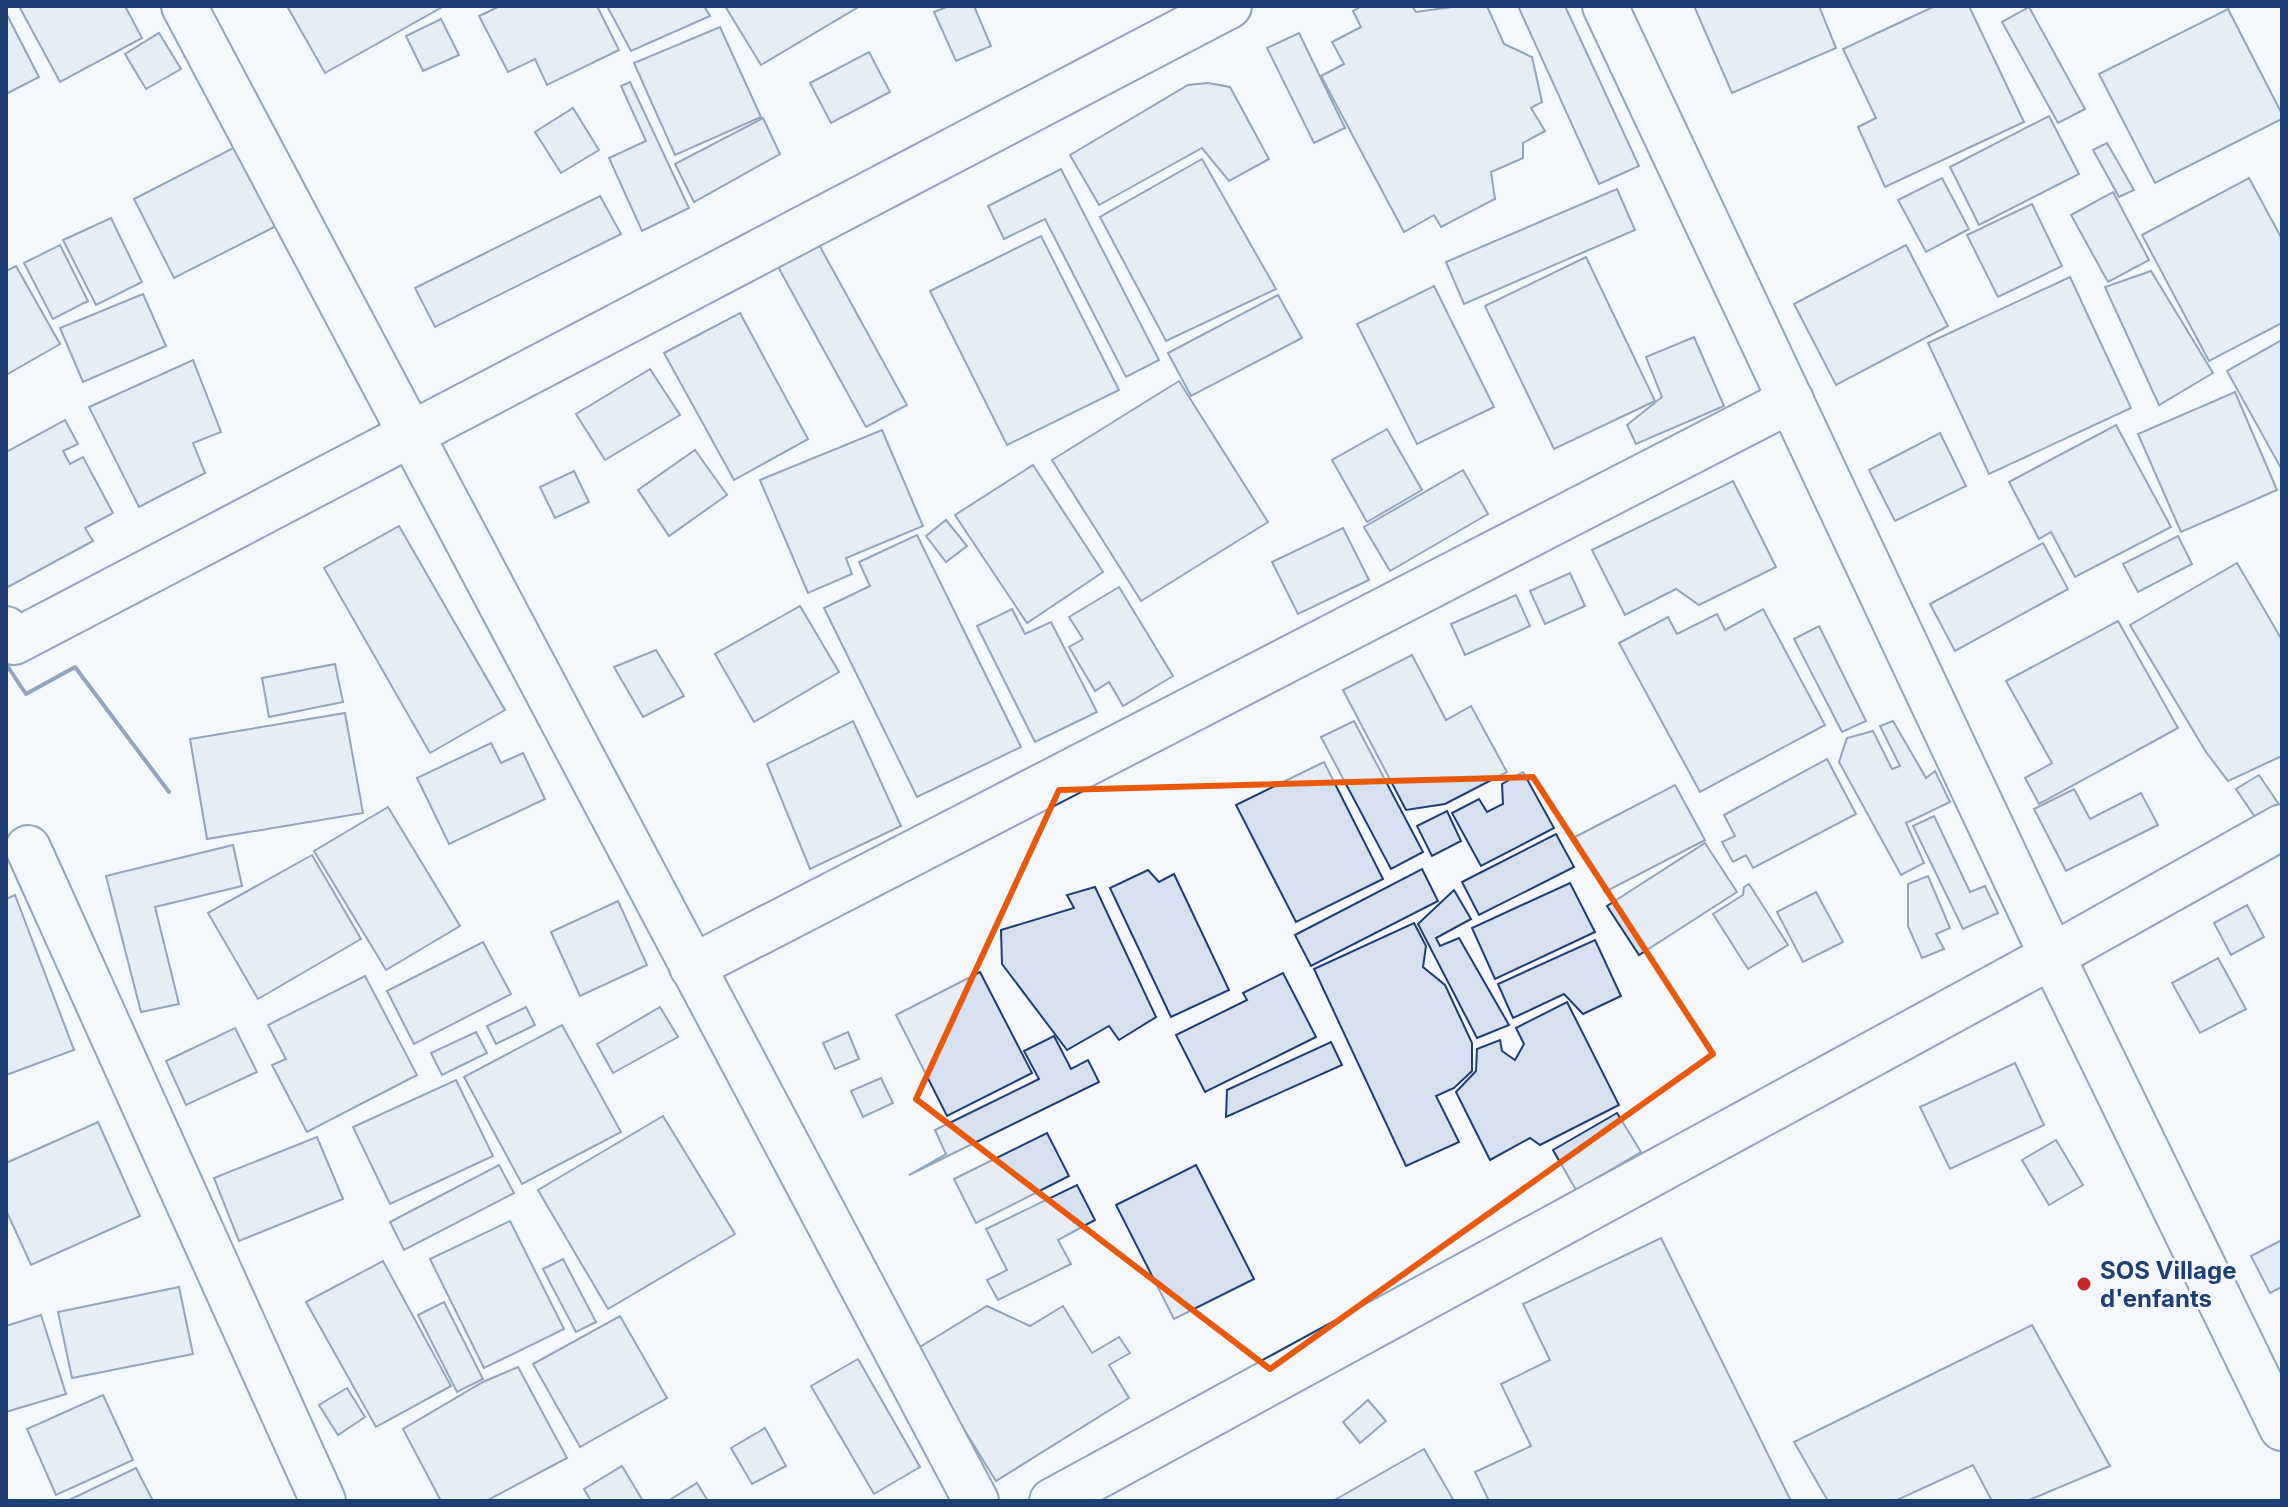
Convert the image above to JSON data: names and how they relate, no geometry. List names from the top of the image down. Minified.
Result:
{"places":["SOS Village d'enfants"]}
